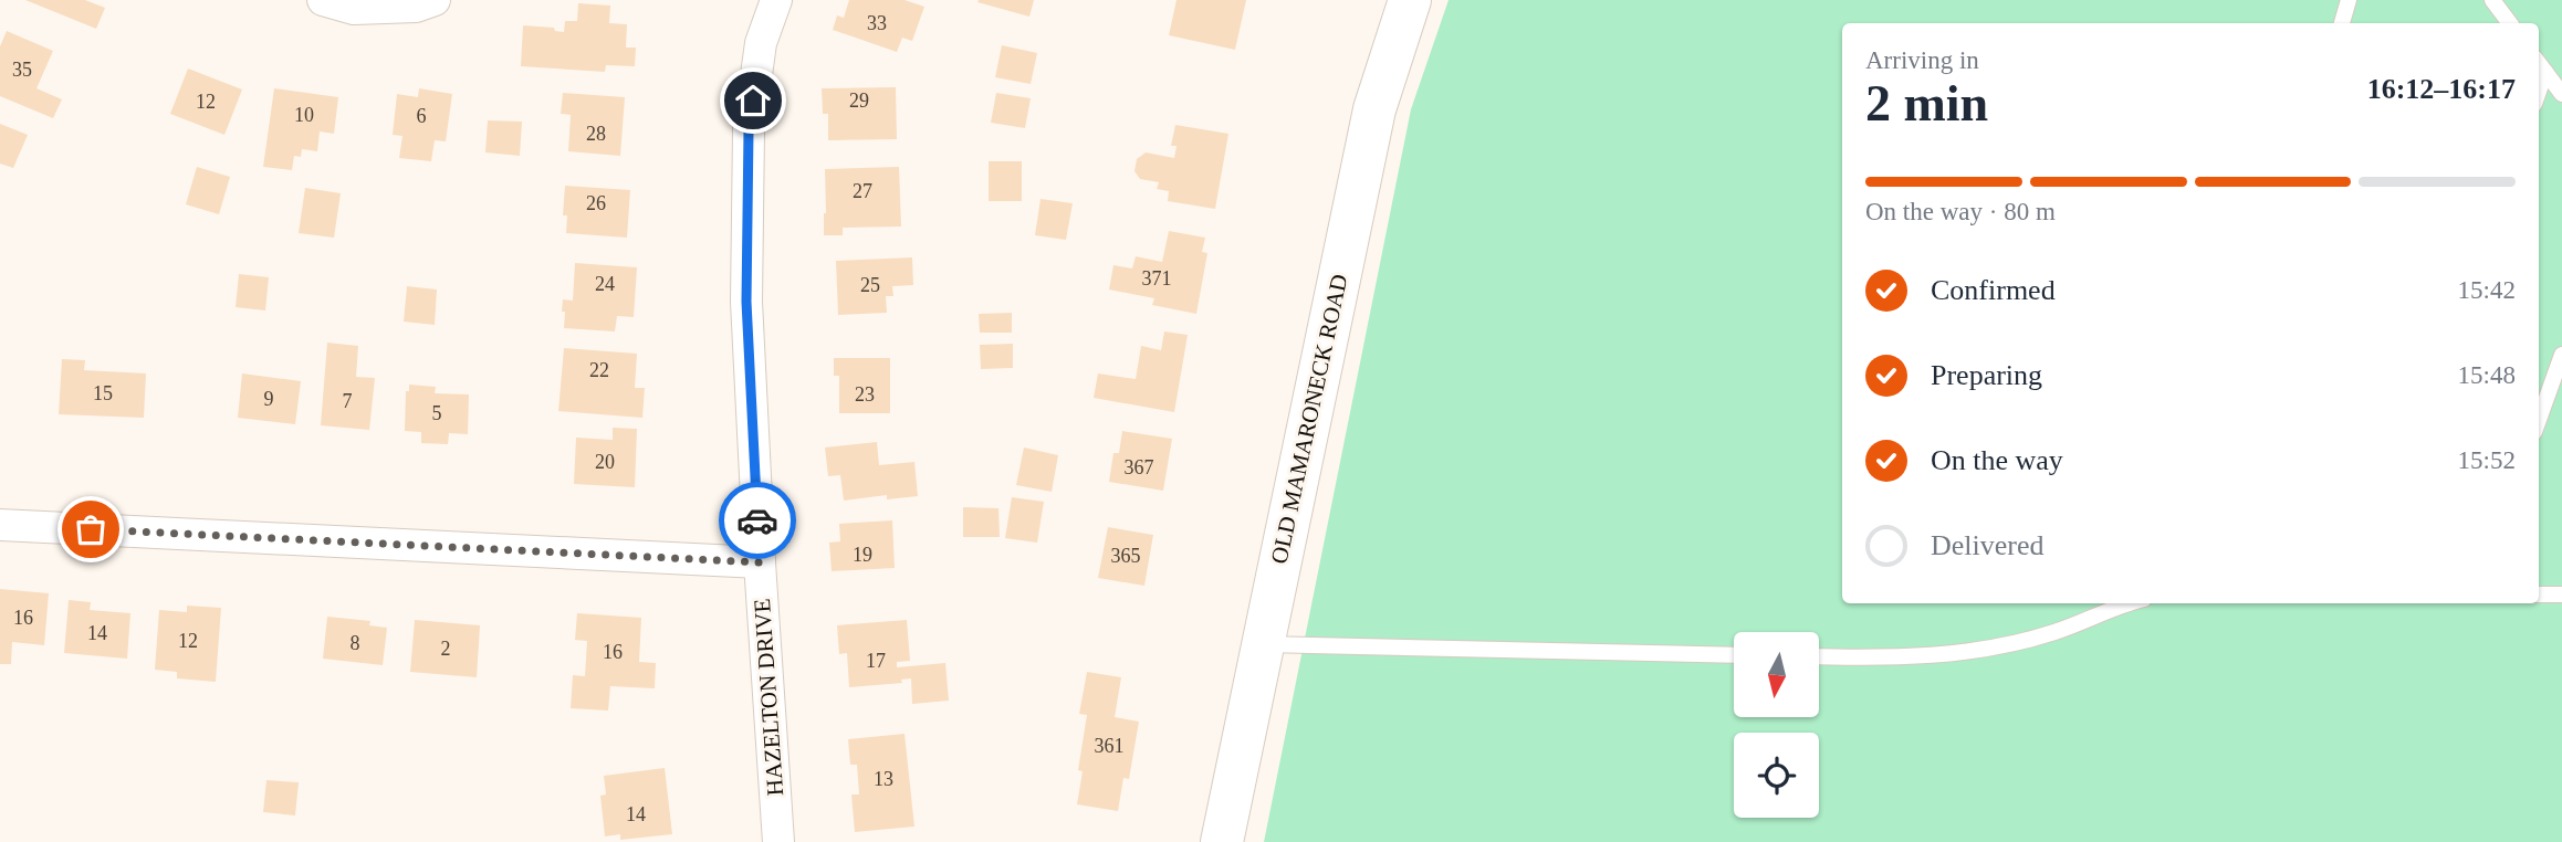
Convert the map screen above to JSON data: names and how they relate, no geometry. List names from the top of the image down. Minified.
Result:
{"streets":{"main road":["OLD MAMARONECK ROAD"],"street":["HAZELTON DRIVE"]},"house_numbers":["33","35","29","12","10","6","28","27","26","371","24","25","22","15","23","9","7","5","20","367","19","365","16","14","12","8","2","16","17","361","13","14"],"north":"bottom","page":{"heading":["2 min","Arriving in","16:12–16:17"],"bar":"On the way · 80 m","list":[["Confirmed","15:42"],["Preparing","15:48"],["On the way","15:52"],"Delivered"]}}
